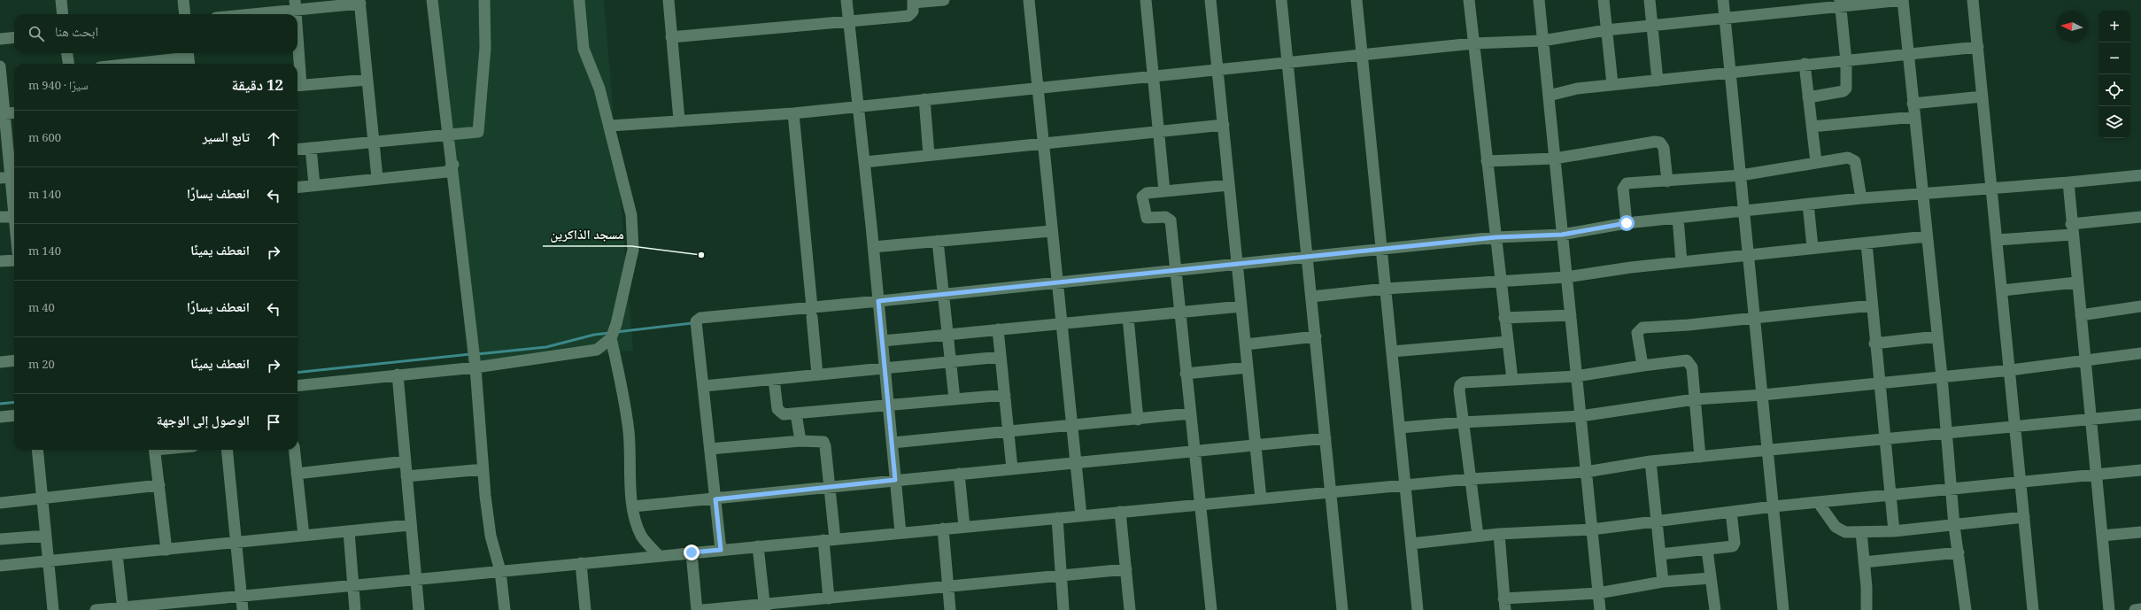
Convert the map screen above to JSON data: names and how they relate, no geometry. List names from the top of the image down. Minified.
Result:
{"places":["مسجد الذاكرين"],"north":"left","page":{"map_buttons":["+","−"],"search":"ابحث هنا","heading":["12 دقيقة","سيرًا · 940 m"],"list":[["تابع السير","600 m"],["انعطف يسارًا","140 m"],["انعطف يمينًا","140 m"],["انعطف يسارًا","40 m"],["انعطف يمينًا","20 m"],"الوصول إلى الوجهة"]}}
